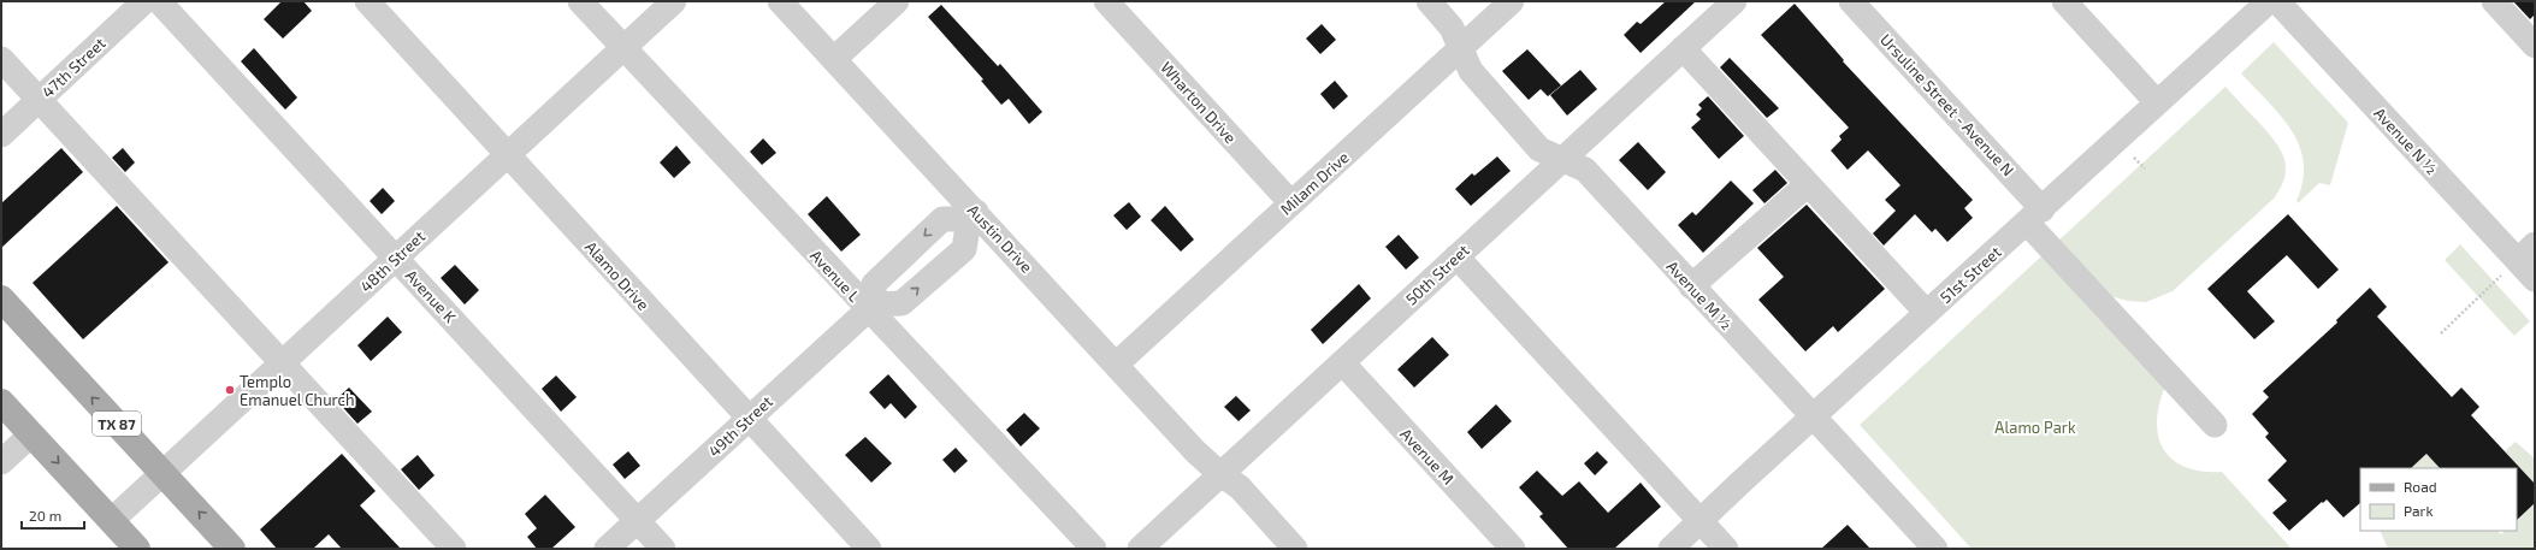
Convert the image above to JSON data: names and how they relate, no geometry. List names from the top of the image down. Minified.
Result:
{"streets":{"main road":["TX 87"],"street":["47th Street","Wharton Drive","Ursuline Street - Avenue N","Avenue N ½","Milam Drive","Austin Drive","48th Street","50th Street","51st Street","Alamo Drive","Avenue L","Avenue M ½","Avenue K","49th Street","Avenue M"]},"crossings":[["Wharton Drive","Milam Drive"],["Ursuline Street - Avenue N","51st Street"],["Milam Drive","Austin Drive"],["Milam Drive","Avenue M ½"],["Austin Drive","50th Street"],["48th Street","Alamo Drive"],["48th Street","Avenue L"],["48th Street","Avenue K"],["48th Street","TX 87"],["50th Street","Avenue M ½"],["50th Street","Avenue M"],["51st Street","Avenue M ½"],["Alamo Drive","49th Street"],["Avenue L","49th Street"],["Avenue K","49th Street"]],"parks":["Alamo Park"],"places":["Templo Emanuel Church"],"legend":["Road","Park"],"scale_bar":"20 m"}
